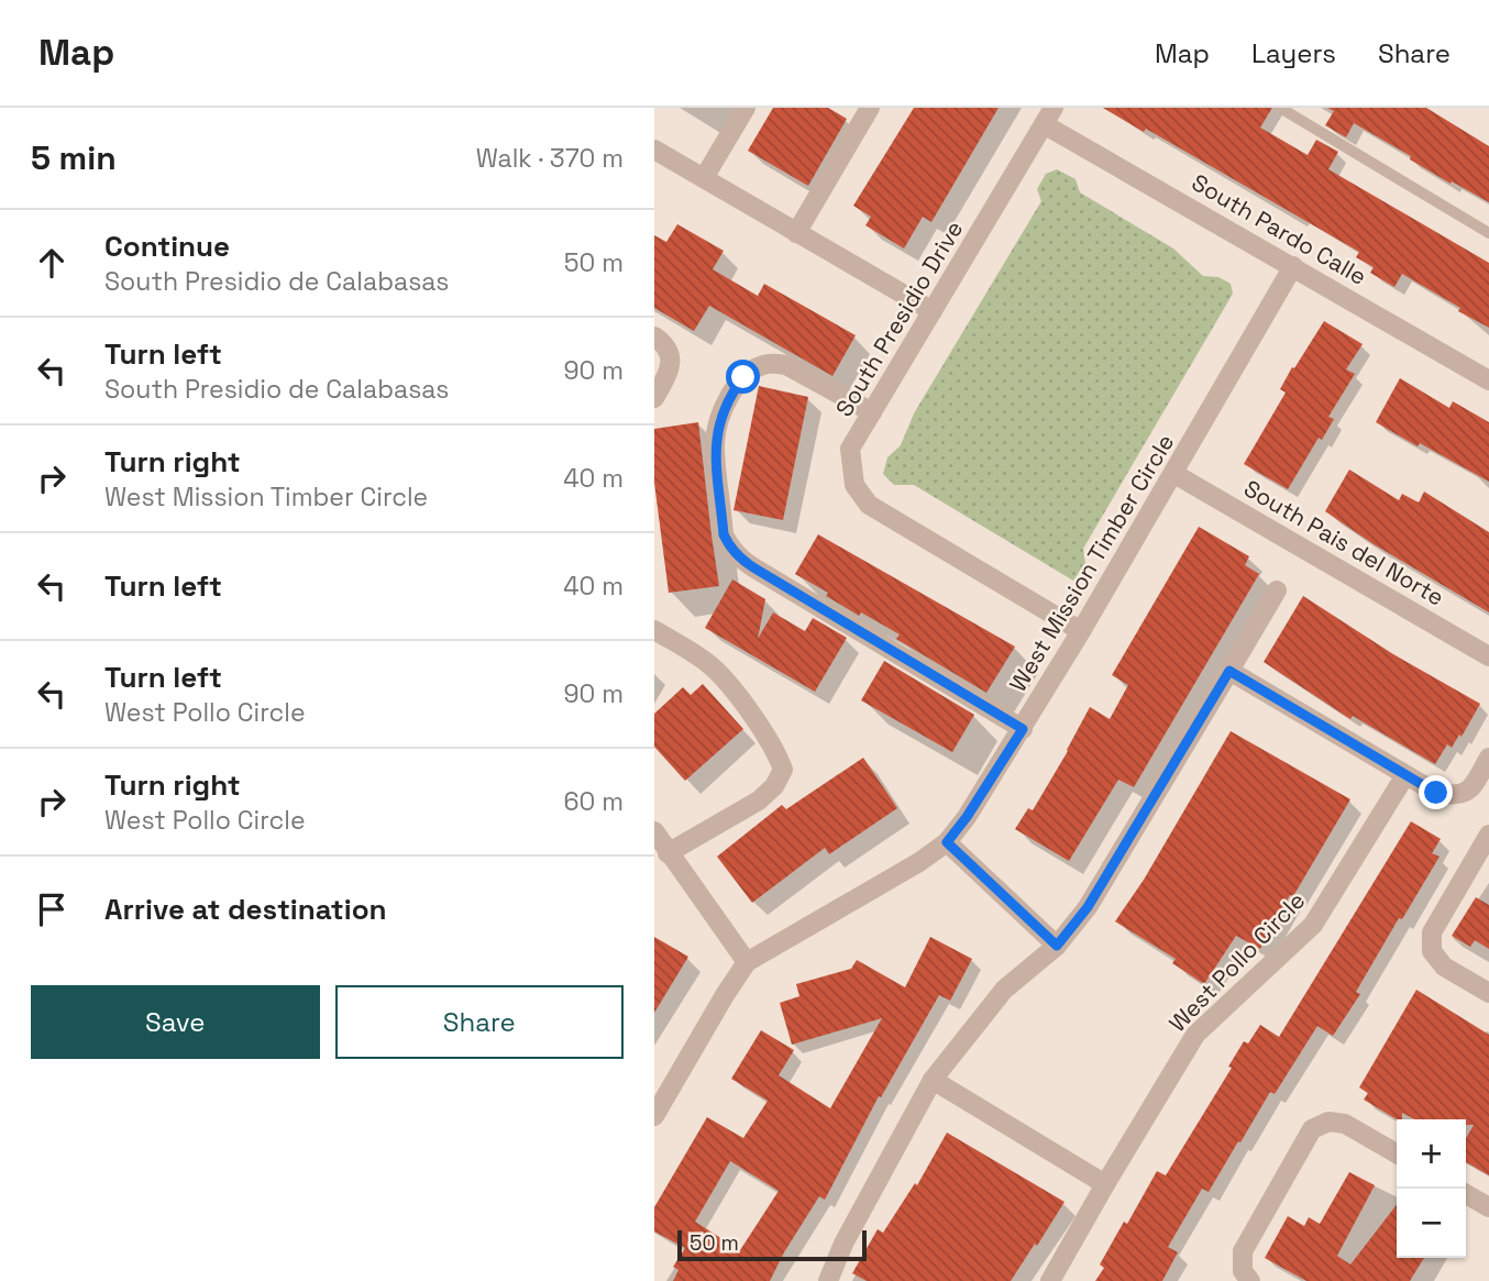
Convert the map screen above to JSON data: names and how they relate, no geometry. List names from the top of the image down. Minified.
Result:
{"streets":{"street":["South Pardo Calle","South Presidio Drive","South Pais del Norte","West Mission Timber Circle","West Pollo Circle"]},"crossings":[["South Pardo Calle","South Presidio Drive"],["South Pardo Calle","West Mission Timber Circle"],["South Presidio Drive","West Mission Timber Circle"],["South Pais del Norte","West Mission Timber Circle"]],"scale_bar":"50 m","page":{"header":"Map","nav":["Map","Layers","Share"],"heading":["5 min","Walk · 370 m"],"list":[["Continue","South Presidio de Calabasas","50 m"],["Turn left","South Presidio de Calabasas","90 m"],["Turn right","West Mission Timber Circle","40 m"],["Turn left","40 m"],["Turn left","West Pollo Circle","90 m"],["Turn right","West Pollo Circle","60 m"],"Arrive at destination"],"buttons":["Save","Share"],"map_buttons":["+","−"],"scale":"50 m"}}
